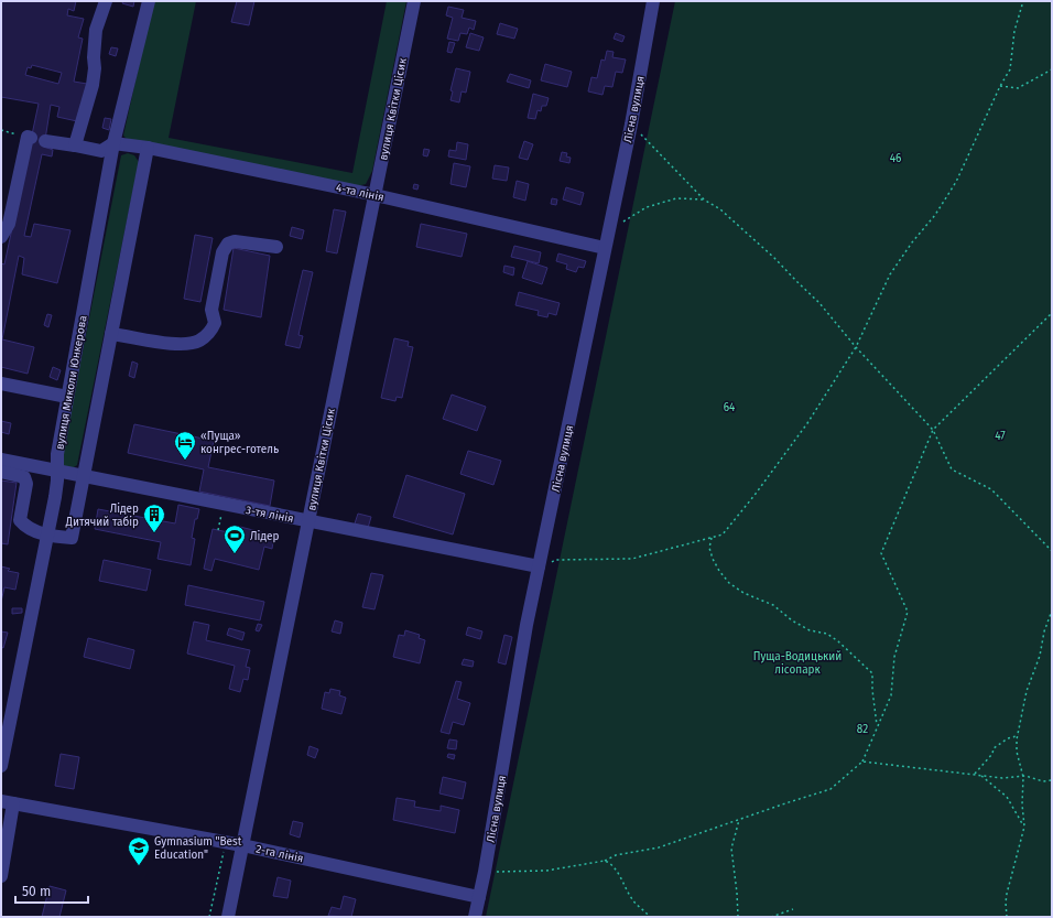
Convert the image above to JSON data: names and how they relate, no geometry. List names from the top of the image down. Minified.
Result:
{"streets":{"street":["вулиця Квітки Цісик","Лісна вулиця","4-та лінія","вулиця Миколи Юнкерова","3-тя лінія","2-га лінія"]},"crossings":[["вулиця Квітки Цісик","4-та лінія"],["вулиця Квітки Цісик","3-тя лінія"],["вулиця Квітки Цісик","2-га лінія"],["Лісна вулиця","4-та лінія"],["Лісна вулиця","3-тя лінія"],["Лісна вулиця","2-га лінія"],["4-та лінія","вулиця Миколи Юнкерова"],["вулиця Миколи Юнкерова","3-тя лінія"]],"parks":["46","64","47","Пуща-Водицький лісопарк","82"],"places":{"hotel":["«Пуща» конгрес-готель"],"building":["Лідер Дитячий табір"],"sports":["Лідер"],"school or university":["Gymnasium \"Best Education\""]},"scale_bar":"50 m"}
